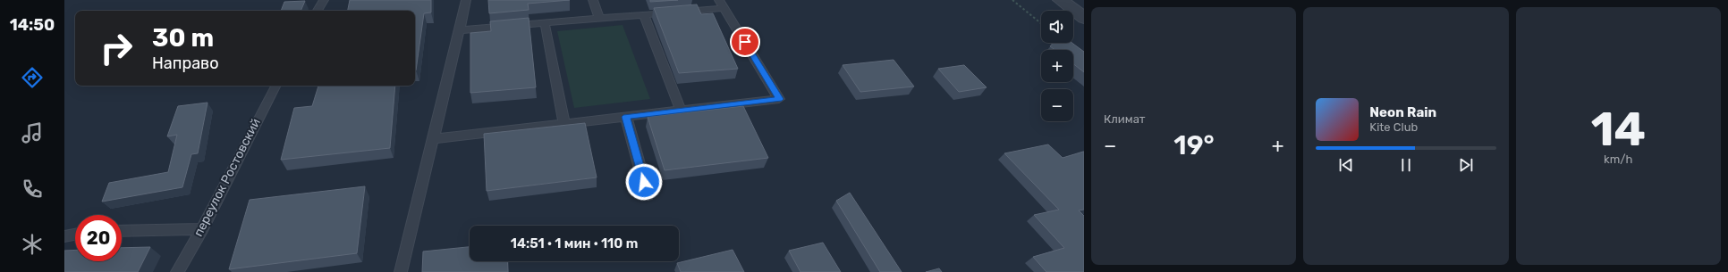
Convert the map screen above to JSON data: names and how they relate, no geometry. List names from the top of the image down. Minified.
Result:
{"streets":{"lane":["переулок Ростовский"]},"page":{"tabs":"14:50","tile":["Климат",["14","km/h"]],"map_buttons":["+","−"],"turn":["30 m","Направо"],"song":["Neon Rain","Kite Club"],"heat":["−","19°","+"],"limit":"20","trip":"14:51 · 1 мин · 110 m"}}
